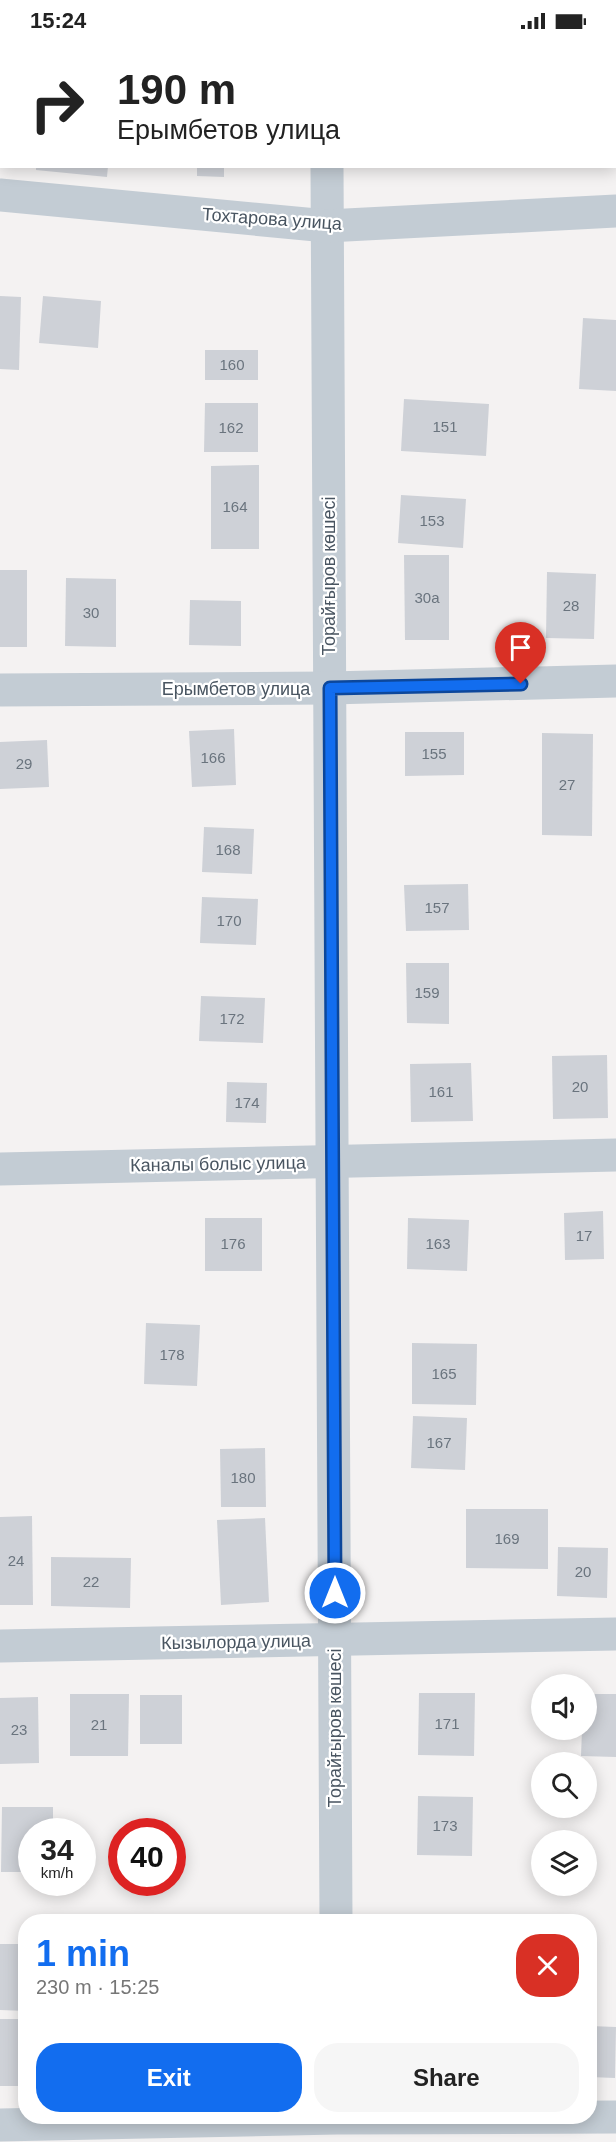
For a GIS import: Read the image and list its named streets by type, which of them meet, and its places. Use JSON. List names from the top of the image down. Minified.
{"streets":{"street":["Тохтарова улица","Торайғыров көшесі","Ерымбетов улица","Каналы болыс улица","Кызылорда улица"]},"crossings":[["Тохтарова улица","Торайғыров көшесі"],["Торайғыров көшесі","Ерымбетов улица"],["Торайғыров көшесі","Каналы болыс улица"],["Торайғыров көшесі","Кызылорда улица"]],"house_numbers":["160","151","162","164","153","30а","28","30","155","166","29","27","168","157","170","159","172","20","161","174","17","176","163","178","165","167","180","169","24","20","22","171","21","23","173"],"page":{"status":"15:24","turn":["190 m","Ерымбетов улица"],"speed":"34 km/h","limit":"40","heading":["1 min","230 m · 15:25"],"buttons":["Exit","Share"]}}
